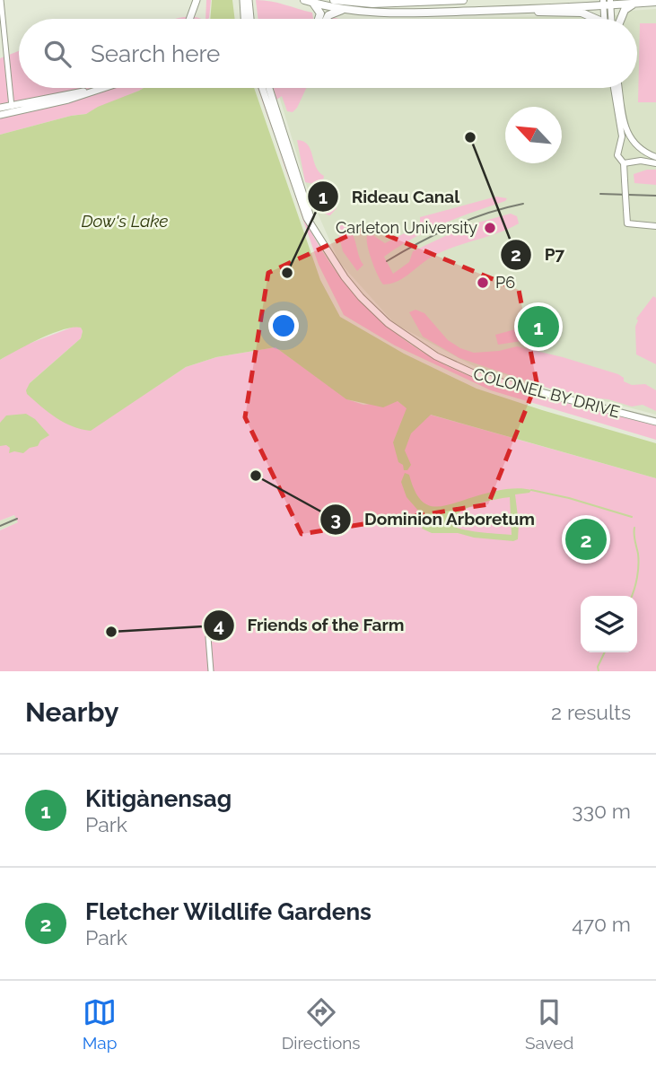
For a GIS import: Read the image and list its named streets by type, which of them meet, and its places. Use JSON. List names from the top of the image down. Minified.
{"streets":{"main road":["COLONEL BY DRIVE"]},"water":["Dow's Lake"],"places":["P7","Carleton University","Rideau Canal","P6","Dominion Arboretum","Friends of the Farm"],"north":"top left","page":{"search":"Search here","pins":["1","2"],"heading":["Nearby","2 results"],"list":[{"mark":"1","name":"Kitigànensag","note":"Park","value":"330 m"},{"mark":"2","name":"Fletcher Wildlife Gardens","note":"Park","value":"470 m"}],"nav":["Map","Directions","Saved"]}}
